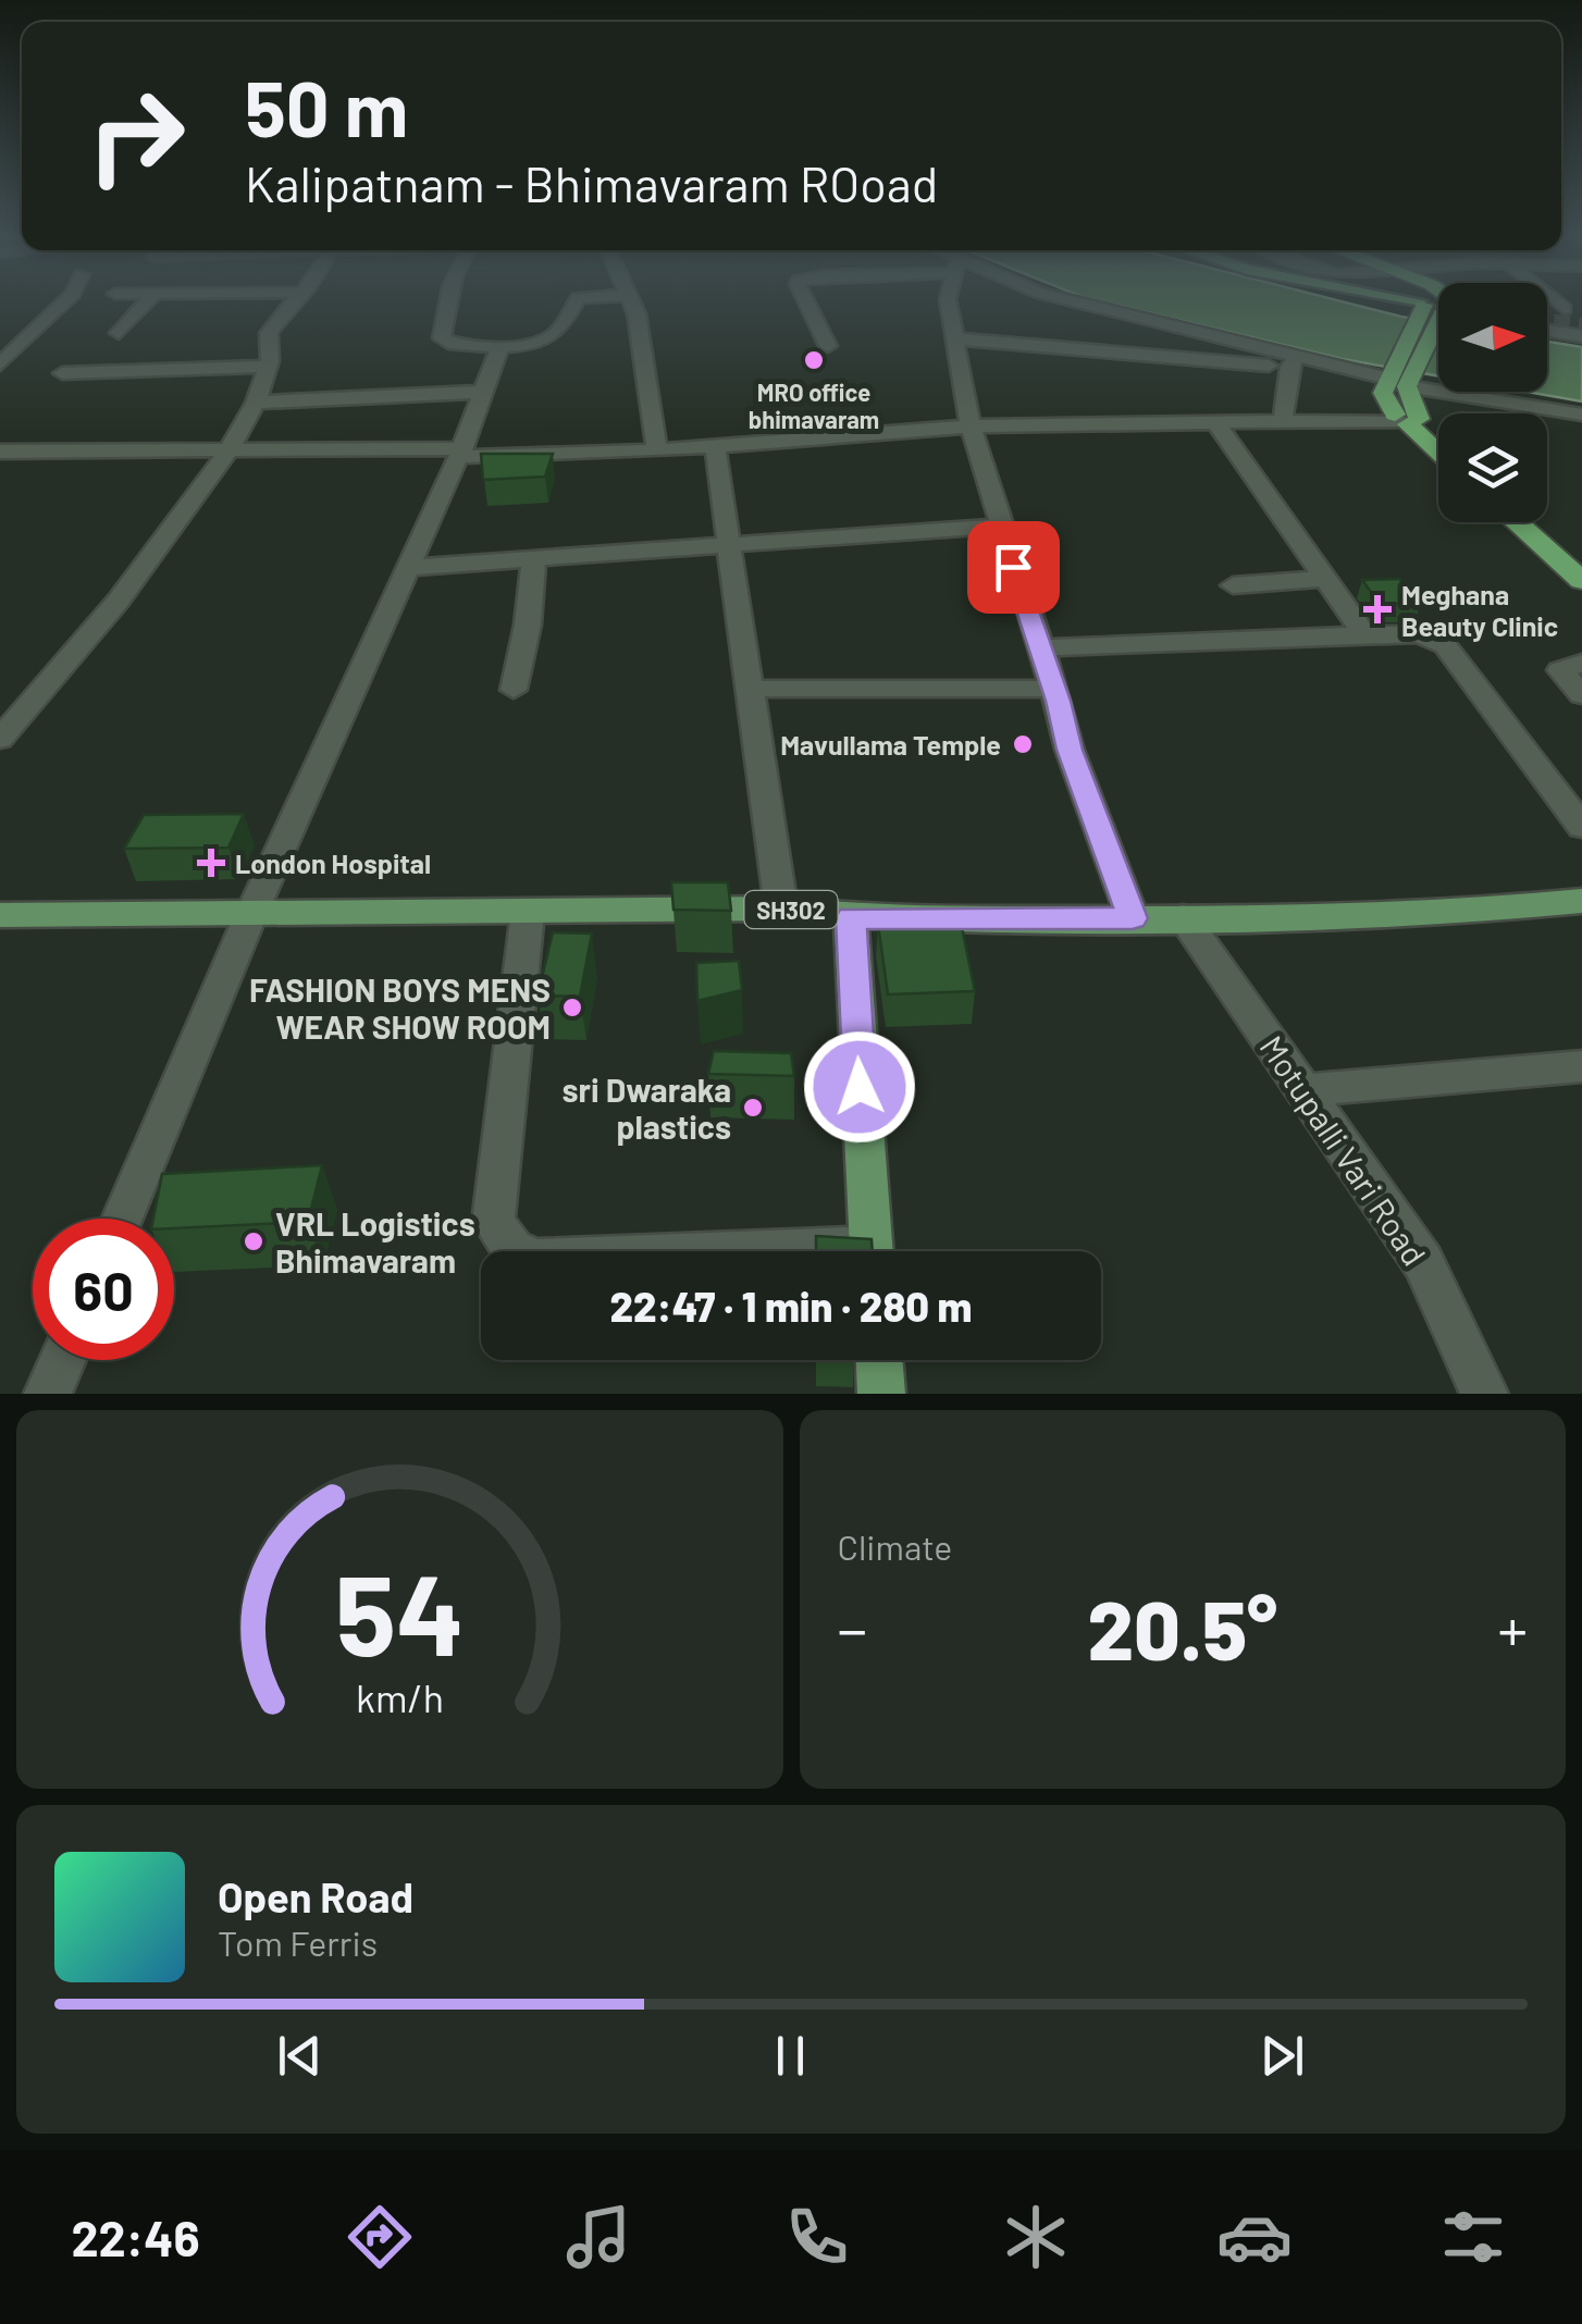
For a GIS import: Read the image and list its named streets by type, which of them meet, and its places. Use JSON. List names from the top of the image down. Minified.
{"streets":{"main road":["SH302"],"street":["Motupalli Vari Road"]},"crossings":[["SH302","Motupalli Vari Road"]],"places":{"other":["MRO office bhimavaram","Mavullama Temple","FASHION BOYS MENS WEAR SHOW ROOM","sri Dwaraka plastics","VRL Logistics Bhimavaram"],"health":["Meghana Beauty Clinic","London Hospital"]},"north":"right","page":{"turn":["50 m","Kalipatnam - Bhimavaram ROoad"],"limit":"60","trip":"22:47 · 1 min · 280 m","tile":"Climate","heat":["−","20.5°","+"],"song":["Open Road","Tom Ferris"],"tabs":"22:46","gauge":["54","km/h"]}}
